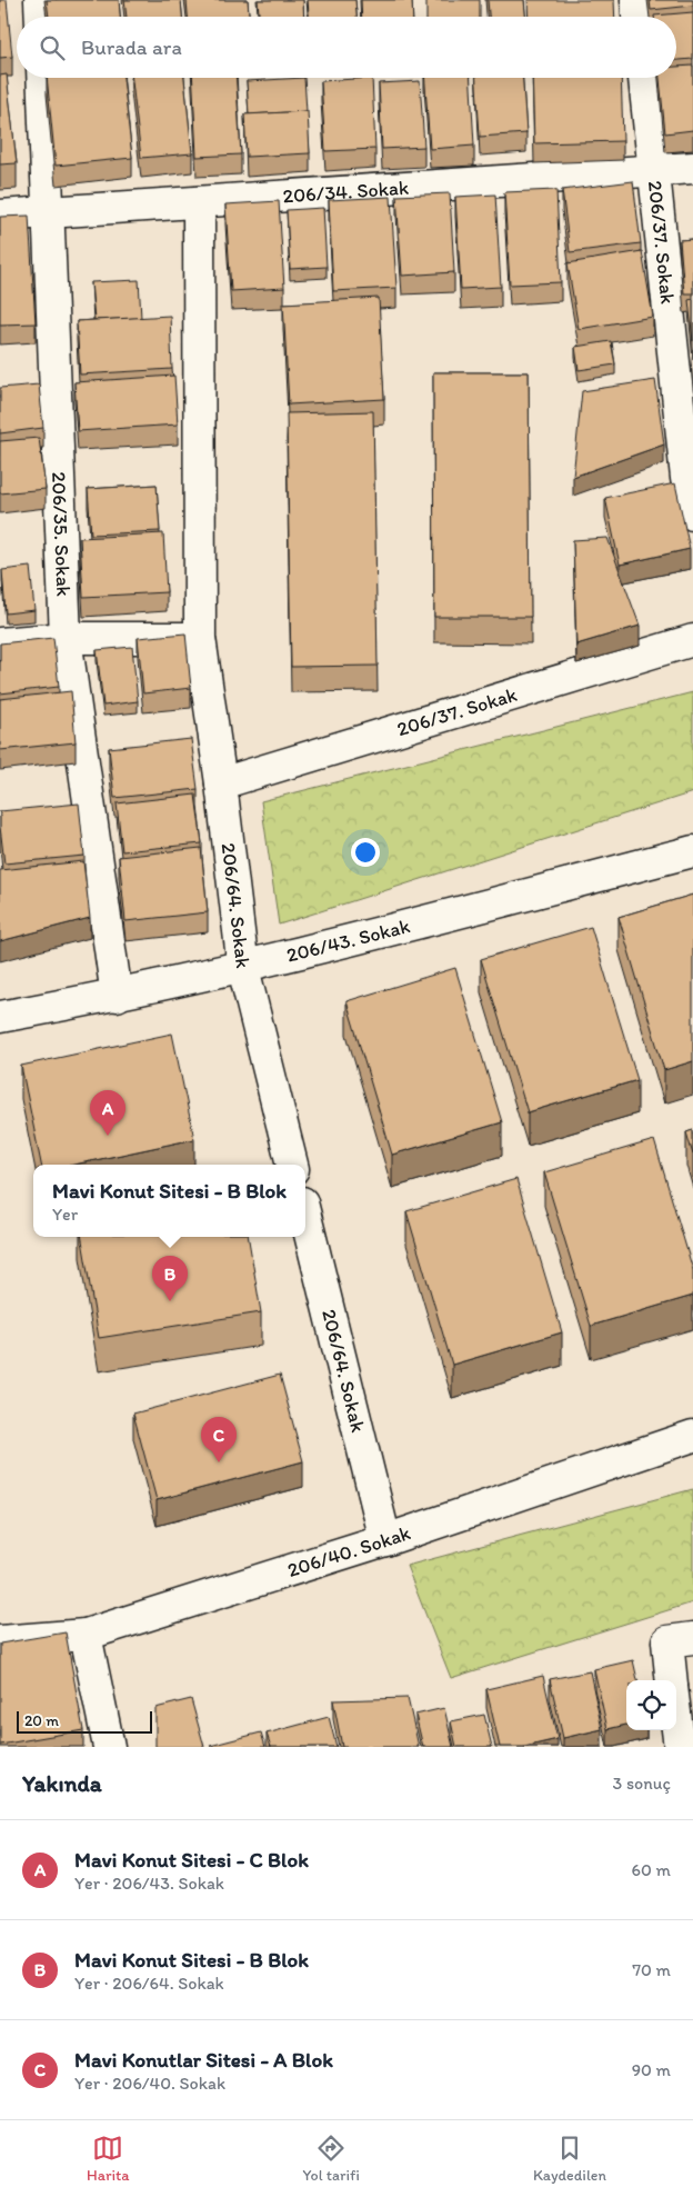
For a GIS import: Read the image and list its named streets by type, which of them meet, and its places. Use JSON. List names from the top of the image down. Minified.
{"streets":{"street":["206/34. Sokak","206/37. Sokak","206/35. Sokak","206/64. Sokak","206/43. Sokak","206/40. Sokak"]},"crossings":[["206/34. Sokak","206/37. Sokak"],["206/34. Sokak","206/35. Sokak"],["206/34. Sokak","206/64. Sokak"],["206/37. Sokak","206/64. Sokak"],["206/35. Sokak","206/43. Sokak"],["206/64. Sokak","206/43. Sokak"],["206/64. Sokak","206/40. Sokak"]],"scale_bar":"20 m","page":{"search":"Burada ara","pins":["A","B","C"],"popup":["Mavi Konut Sitesi - B Blok","Yer"],"scale":"20 m","heading":["Yakında","3 sonuç"],"list":[{"mark":"A","name":"Mavi Konut Sitesi - C Blok","note":"Yer · 206/43. Sokak","value":"60 m"},{"mark":"B","name":"Mavi Konut Sitesi - B Blok","note":"Yer · 206/64. Sokak","value":"70 m"},{"mark":"C","name":"Mavi Konutlar Sitesi - A Blok","note":"Yer · 206/40. Sokak","value":"90 m"}],"nav":["Harita","Yol tarifi","Kaydedilen"]}}
